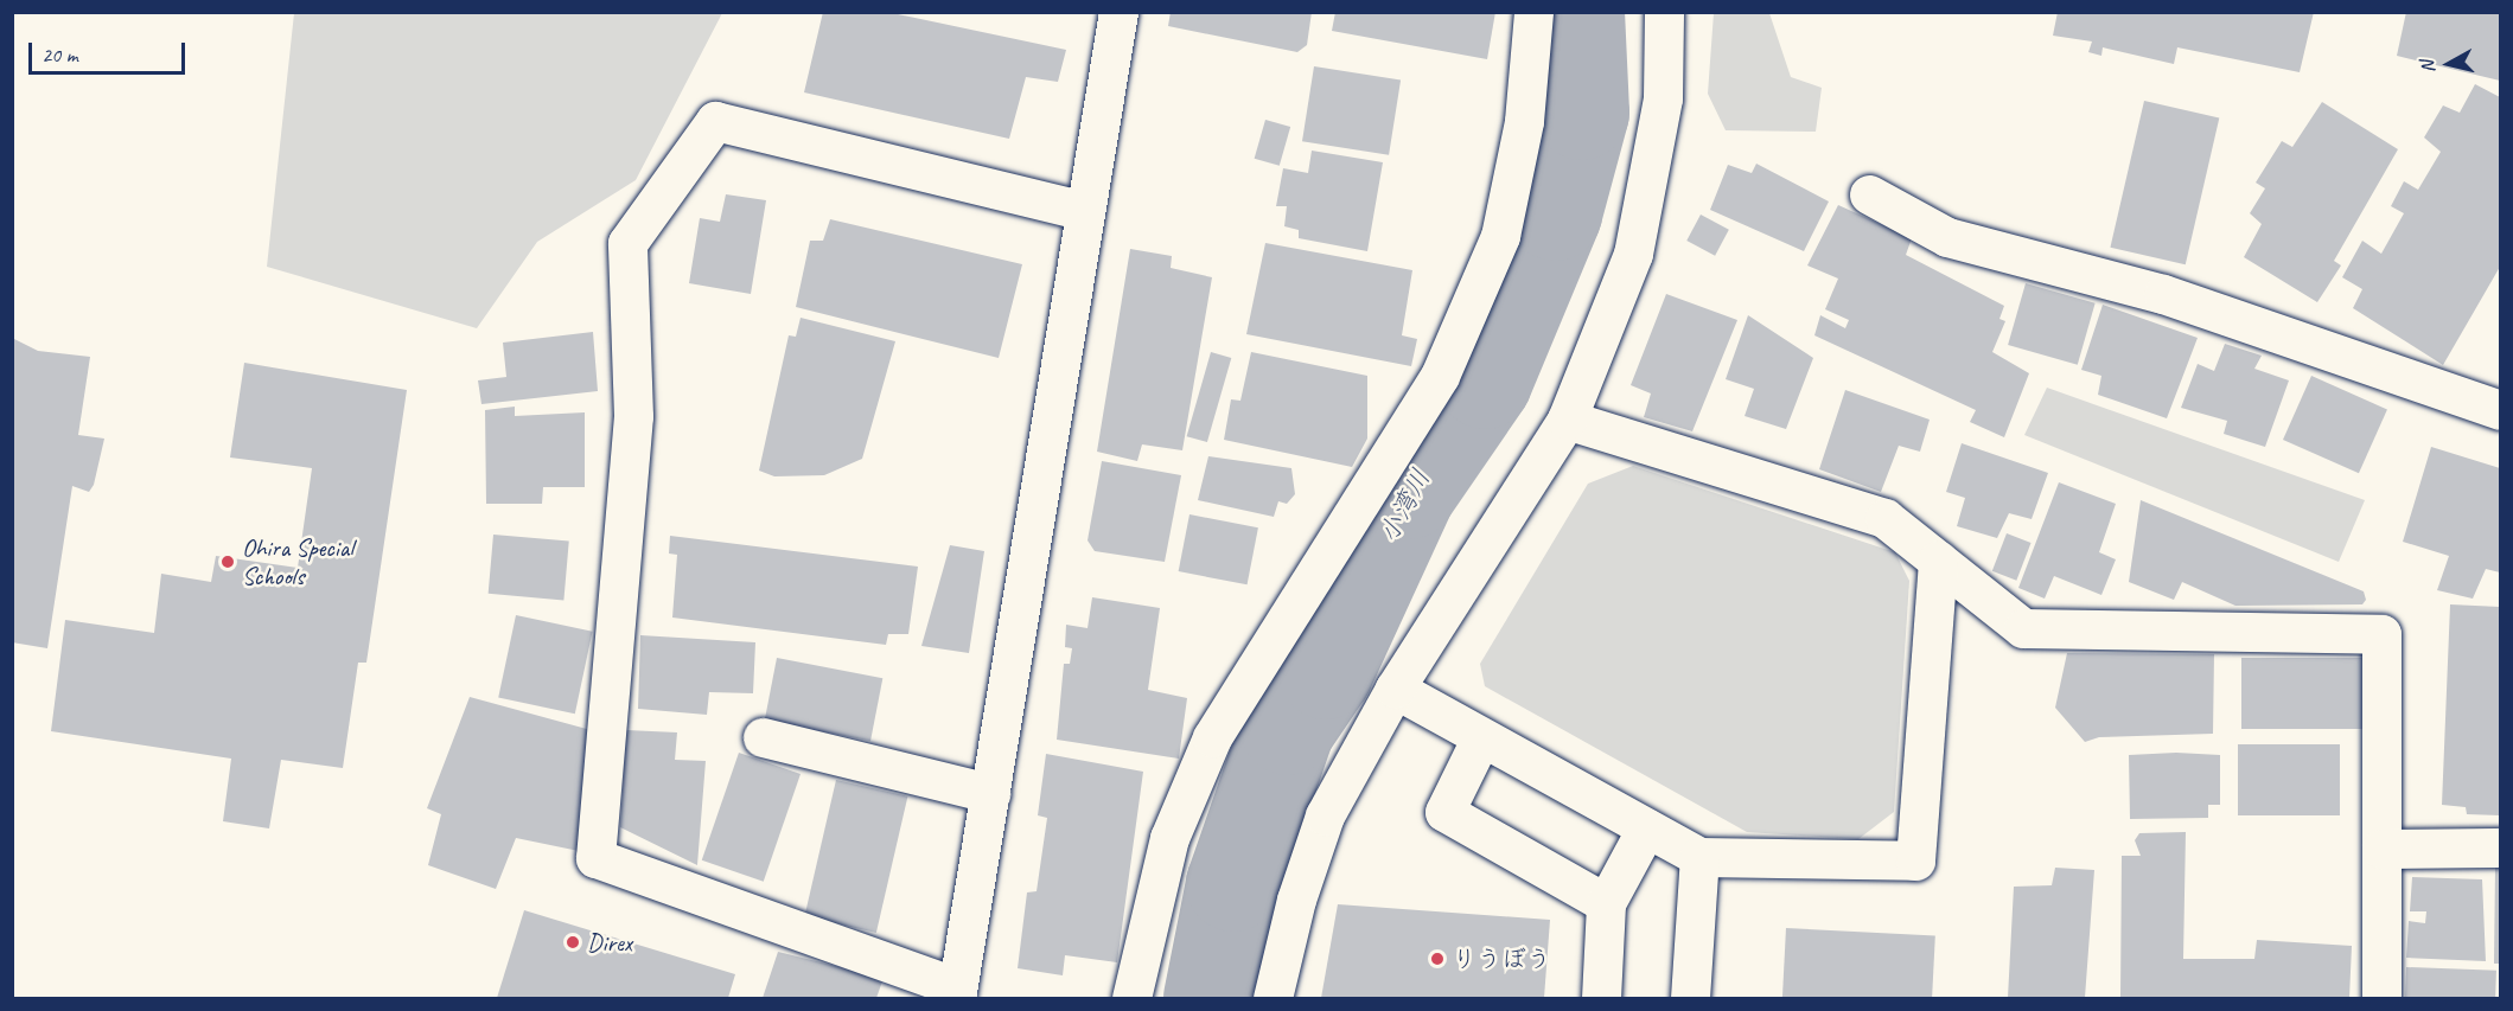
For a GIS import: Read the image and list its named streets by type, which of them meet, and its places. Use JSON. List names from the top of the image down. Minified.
{"water":["小湾川"],"places":["Ohira Special Schools","Direx","りうぼう"],"scale_bar":"20 m","north":"left"}
